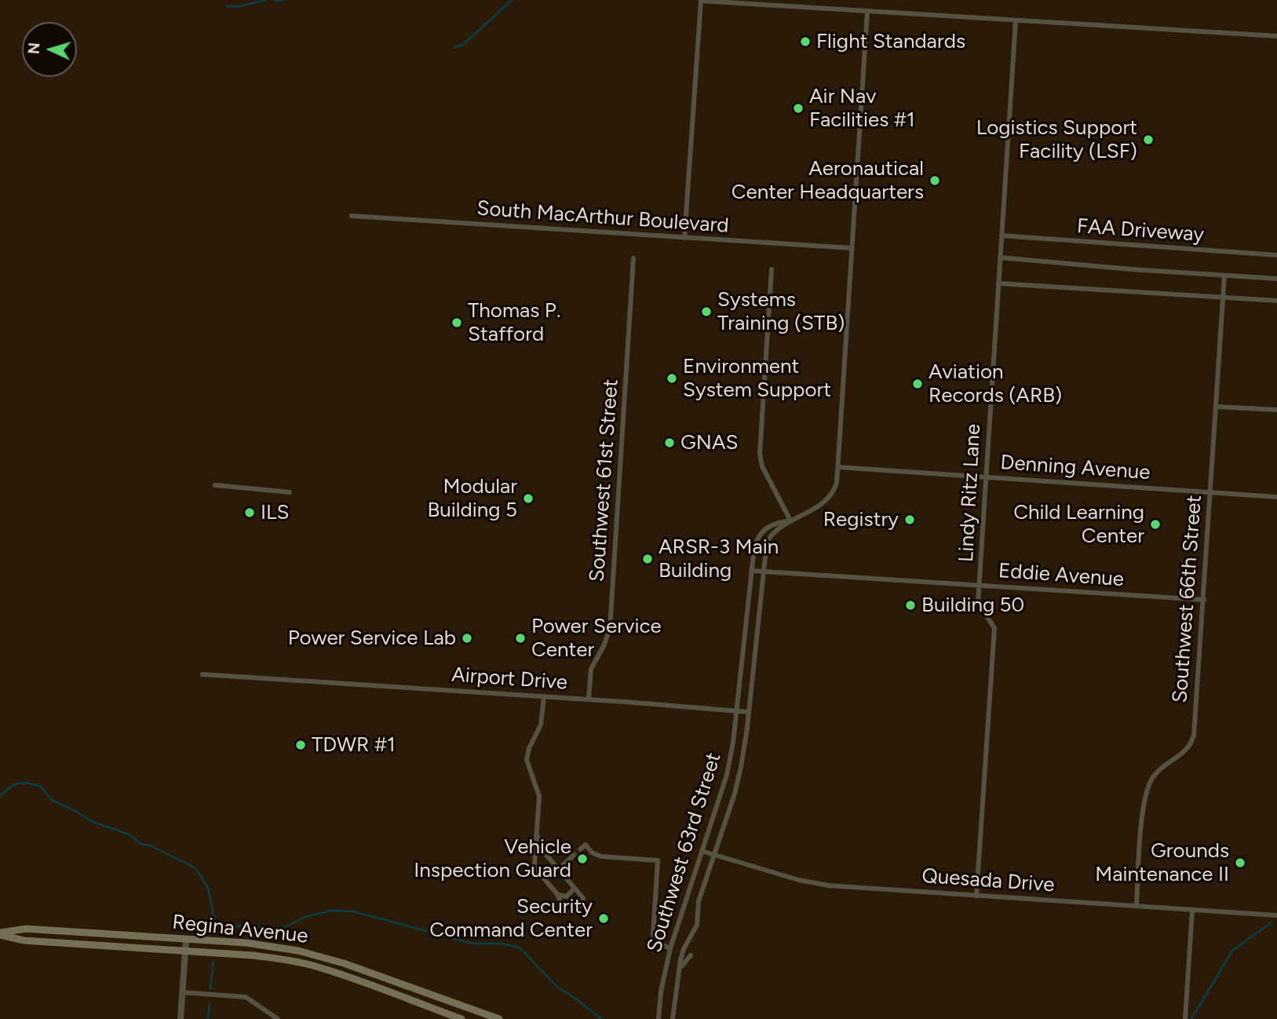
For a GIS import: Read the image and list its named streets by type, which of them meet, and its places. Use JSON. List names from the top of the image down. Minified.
{"streets":{"main road":["Regina Avenue"],"street":["South MacArthur Boulevard","FAA Driveway","Denning Avenue","Southwest 61st Street","Lindy Ritz Lane","Eddie Avenue","Southwest 66th Street","Airport Drive","Southwest 63rd Street","Quesada Drive"]},"crossings":[["South MacArthur Boulevard","Southwest 63rd Street"],["FAA Driveway","Lindy Ritz Lane"],["Denning Avenue","Lindy Ritz Lane"],["Denning Avenue","Southwest 66th Street"],["Denning Avenue","Southwest 63rd Street"],["Southwest 61st Street","Airport Drive"],["Lindy Ritz Lane","Eddie Avenue"],["Lindy Ritz Lane","Quesada Drive"],["Eddie Avenue","Southwest 66th Street"],["Eddie Avenue","Southwest 63rd Street"],["Southwest 66th Street","Quesada Drive"],["Airport Drive","Southwest 63rd Street"],["Southwest 63rd Street","Quesada Drive"]],"places":["Flight Standards","Air Nav Facilities #1","Logistics Support Facility (LSF)","Aeronautical Center Headquarters","Systems Training (STB)","Thomas P. Stafford","Environment System Support","Aviation Records (ARB)","GNAS","Modular Building 5","ILS","Registry","Child Learning Center","ARSR-3 Main Building","Building 50","Power Service Lab","Power Service Center","TDWR #1","Vehicle Inspection Guard","Grounds Maintenance II","Security Command Center"],"north":"left"}
